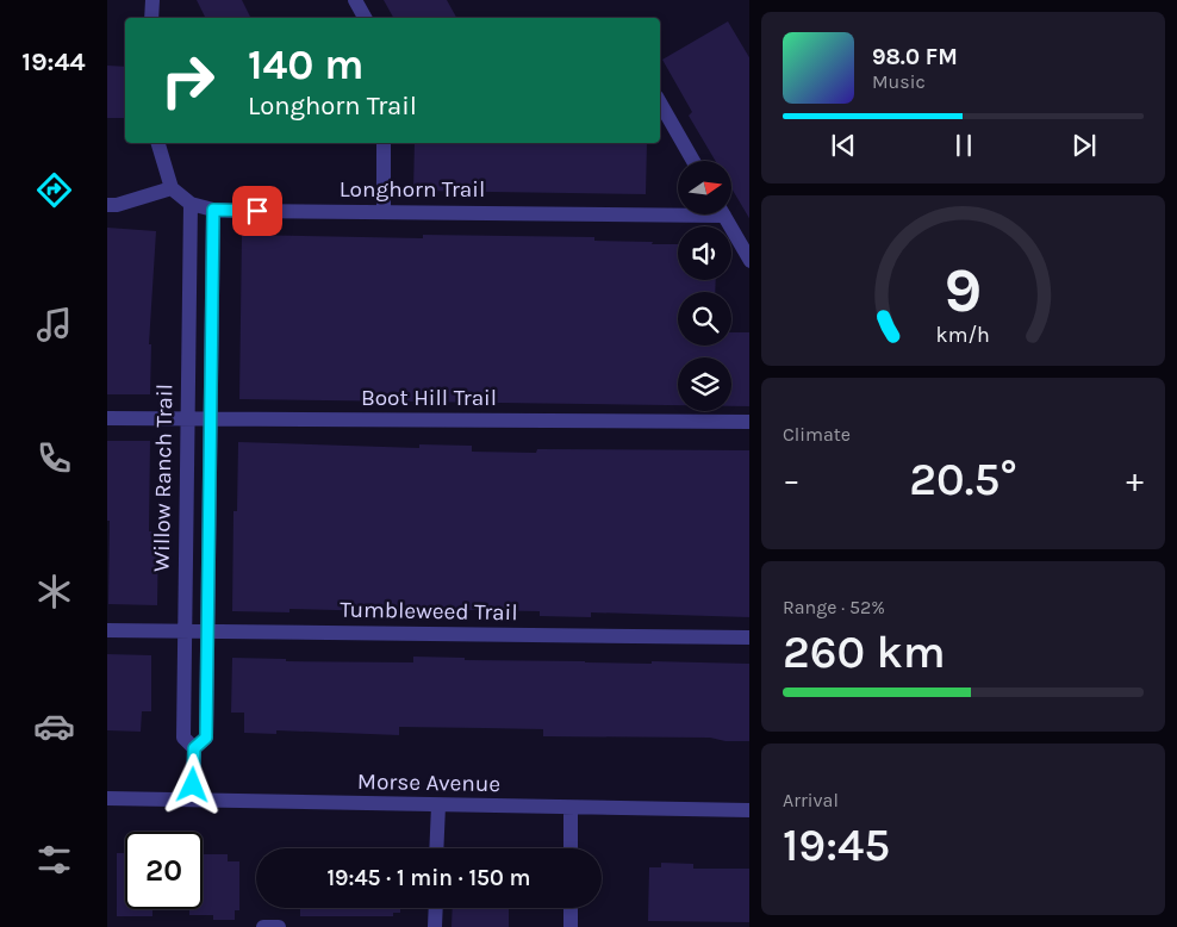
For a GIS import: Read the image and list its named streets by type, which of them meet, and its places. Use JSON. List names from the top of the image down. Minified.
{"streets":{"street":["Longhorn Trail","Boot Hill Trail","Willow Ranch Trail","Tumbleweed Trail","Morse Avenue"]},"crossings":[["Longhorn Trail","Willow Ranch Trail"],["Boot Hill Trail","Willow Ranch Trail"],["Willow Ranch Trail","Tumbleweed Trail"],["Willow Ranch Trail","Morse Avenue"]],"north":"right","page":{"tabs":"19:44","turn":["140 m","Longhorn Trail"],"song":["98.0 FM","Music"],"tile":["Climate",["Range · 52%","260 km"],["Arrival","19:45"]],"heat":["−","20.5°","+"],"limit":"20","trip":"19:45 · 1 min · 150 m","gauge":["9","km/h"]}}
